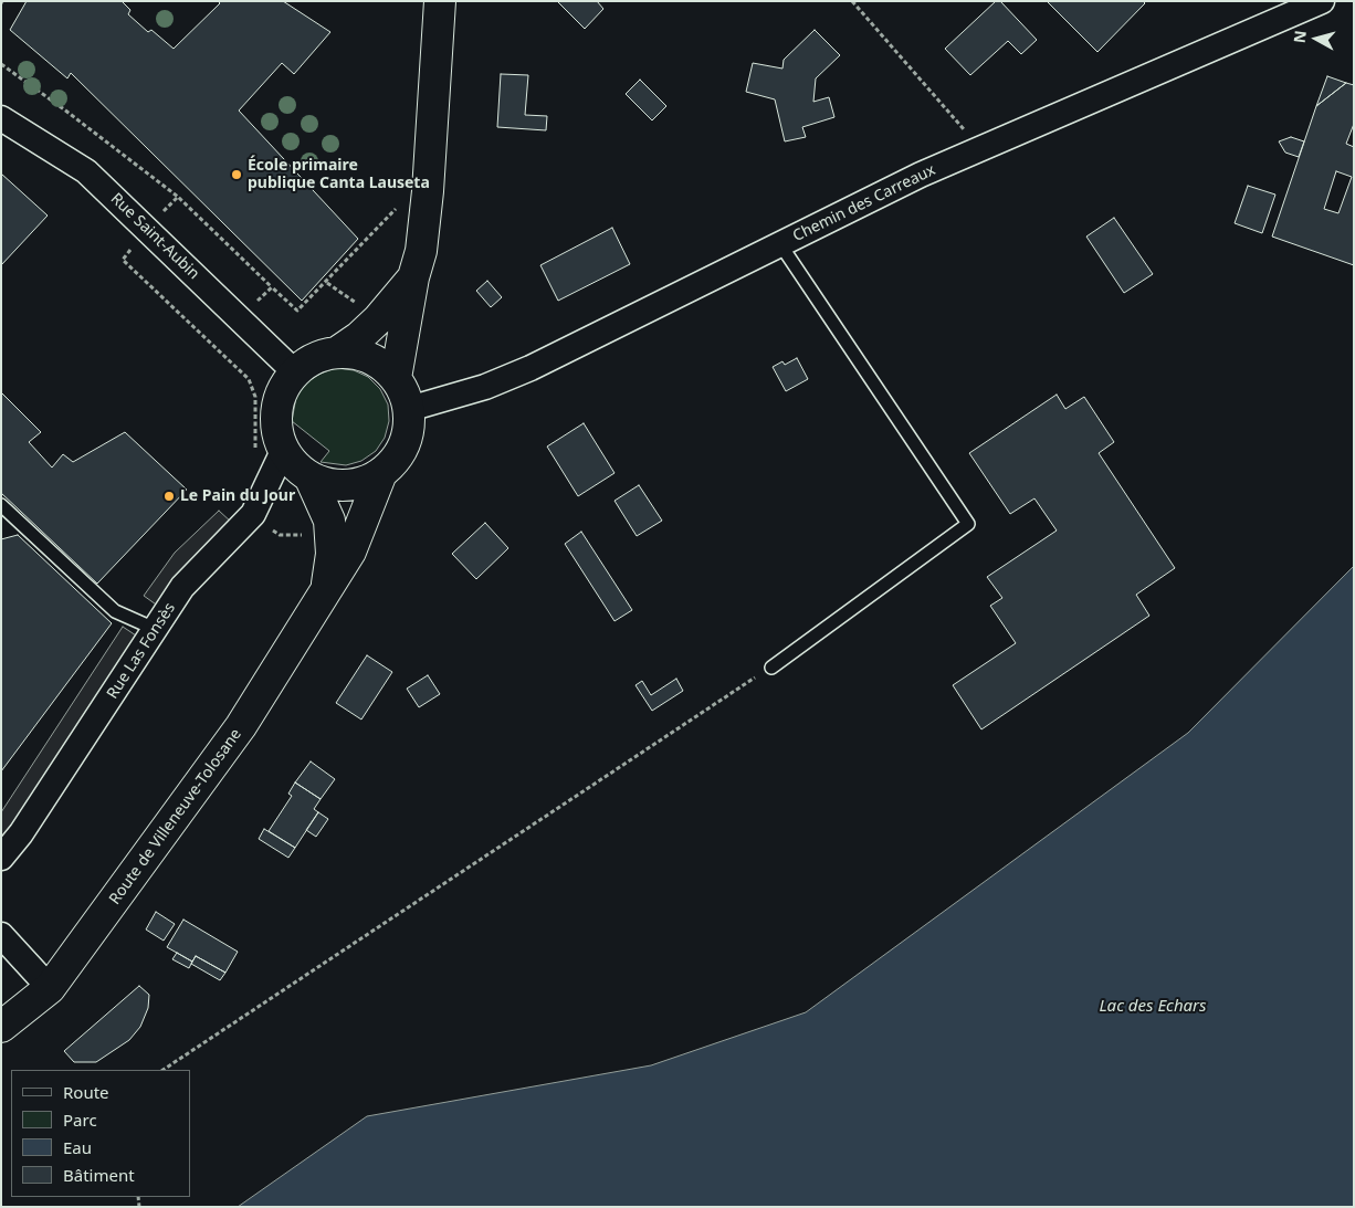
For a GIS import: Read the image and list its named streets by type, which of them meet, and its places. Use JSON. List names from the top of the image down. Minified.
{"streets":{"street":["Chemin des Carreaux","Rue Saint-Aubin","Rue Las Fonsès","Route de Villeneuve-Tolosane"]},"crossings":[["Chemin des Carreaux","Rue Saint-Aubin"],["Chemin des Carreaux","Rue Las Fonsès"],["Chemin des Carreaux","Route de Villeneuve-Tolosane"],["Rue Saint-Aubin","Rue Las Fonsès"],["Rue Saint-Aubin","Route de Villeneuve-Tolosane"],["Rue Las Fonsès","Route de Villeneuve-Tolosane"]],"water":["Lac des Echars"],"places":["École primaire publique Canta Lauseta","Le Pain du Jour"],"legend":["Route","Parc","Eau","Bâtiment"],"north":"left"}
